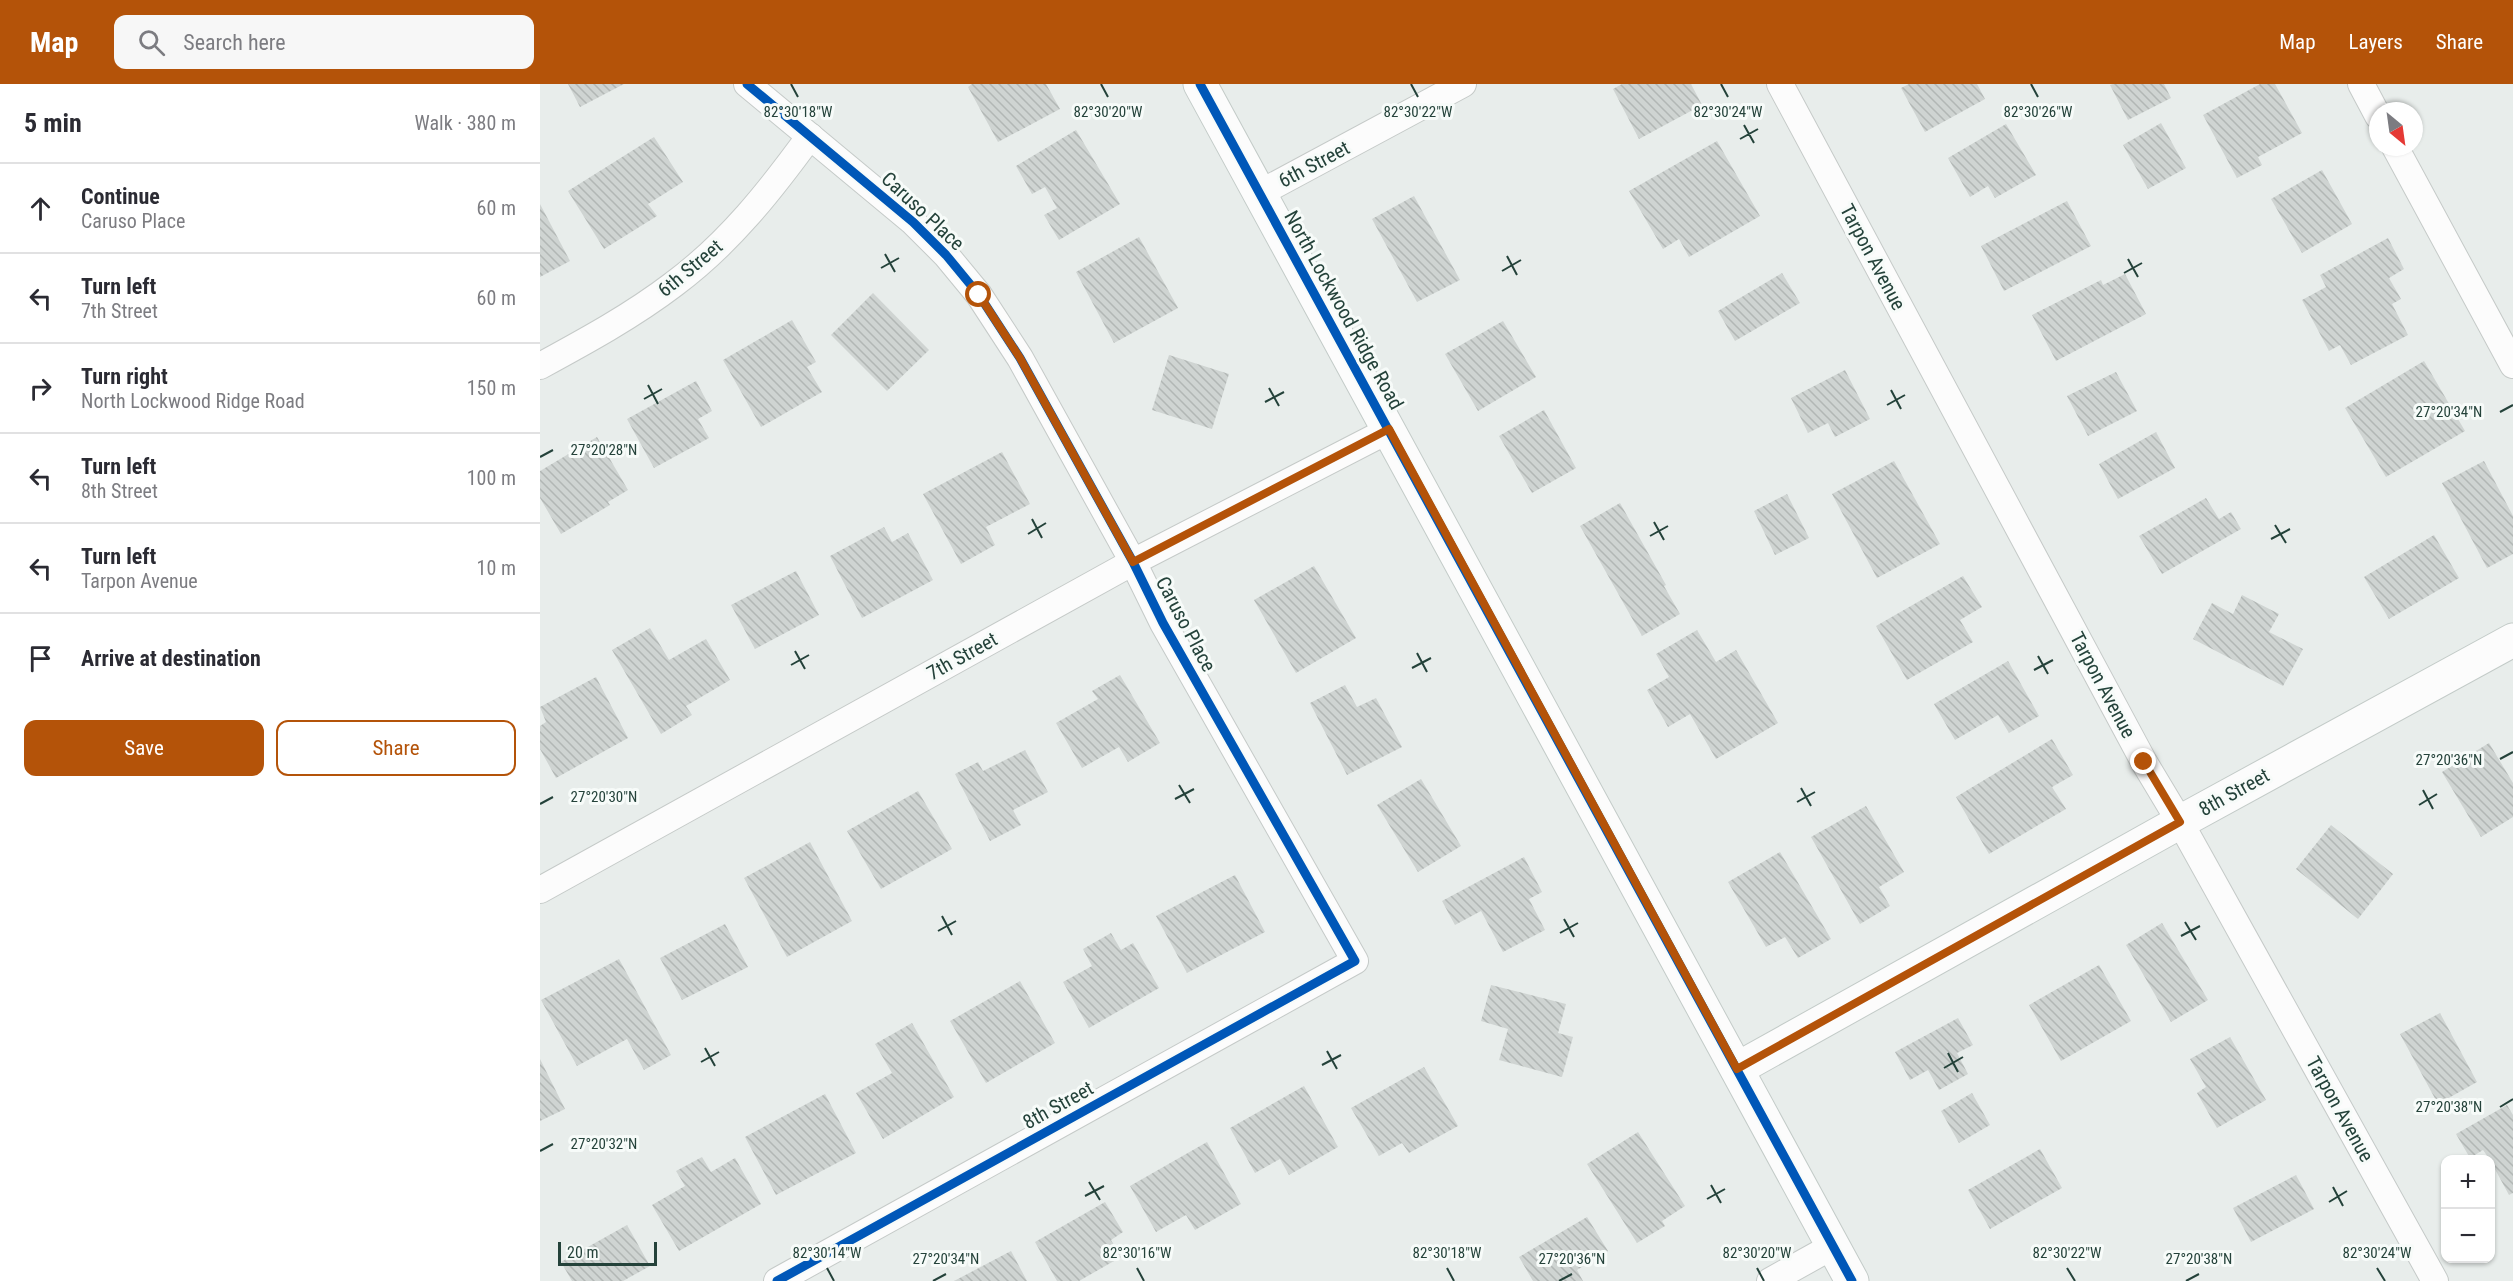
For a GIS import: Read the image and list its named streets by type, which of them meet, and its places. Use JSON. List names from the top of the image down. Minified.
{"streets":{"street":["6th Street","Caruso Place","Tarpon Avenue","North Lockwood Ridge Road","7th Street","8th Street"]},"crossings":[["6th Street","Caruso Place"],["6th Street","North Lockwood Ridge Road"],["Caruso Place","7th Street"],["Caruso Place","8th Street"],["Tarpon Avenue","8th Street"],["North Lockwood Ridge Road","7th Street"],["North Lockwood Ridge Road","8th Street"]],"scale_bar":"20 m","north":"bottom right","page":{"header":"Map","search":"Search here","nav":["Map","Layers","Share"],"heading":["5 min","Walk · 380 m"],"list":[["Continue","Caruso Place","60 m"],["Turn left","7th Street","60 m"],["Turn right","North Lockwood Ridge Road","150 m"],["Turn left","8th Street","100 m"],["Turn left","Tarpon Avenue","10 m"],"Arrive at destination"],"buttons":["Save","Share"],"map_buttons":["+","−"],"scale":"20 m"},"coordinates":["82°30'18\"W","82°30'20\"W","82°30'22\"W","82°30'24\"W","82°30'26\"W","27°20'34\"N","27°20'28\"N","27°20'36\"N","27°20'30\"N","27°20'38\"N","27°20'32\"N","82°30'14\"W","82°30'16\"W"]}
